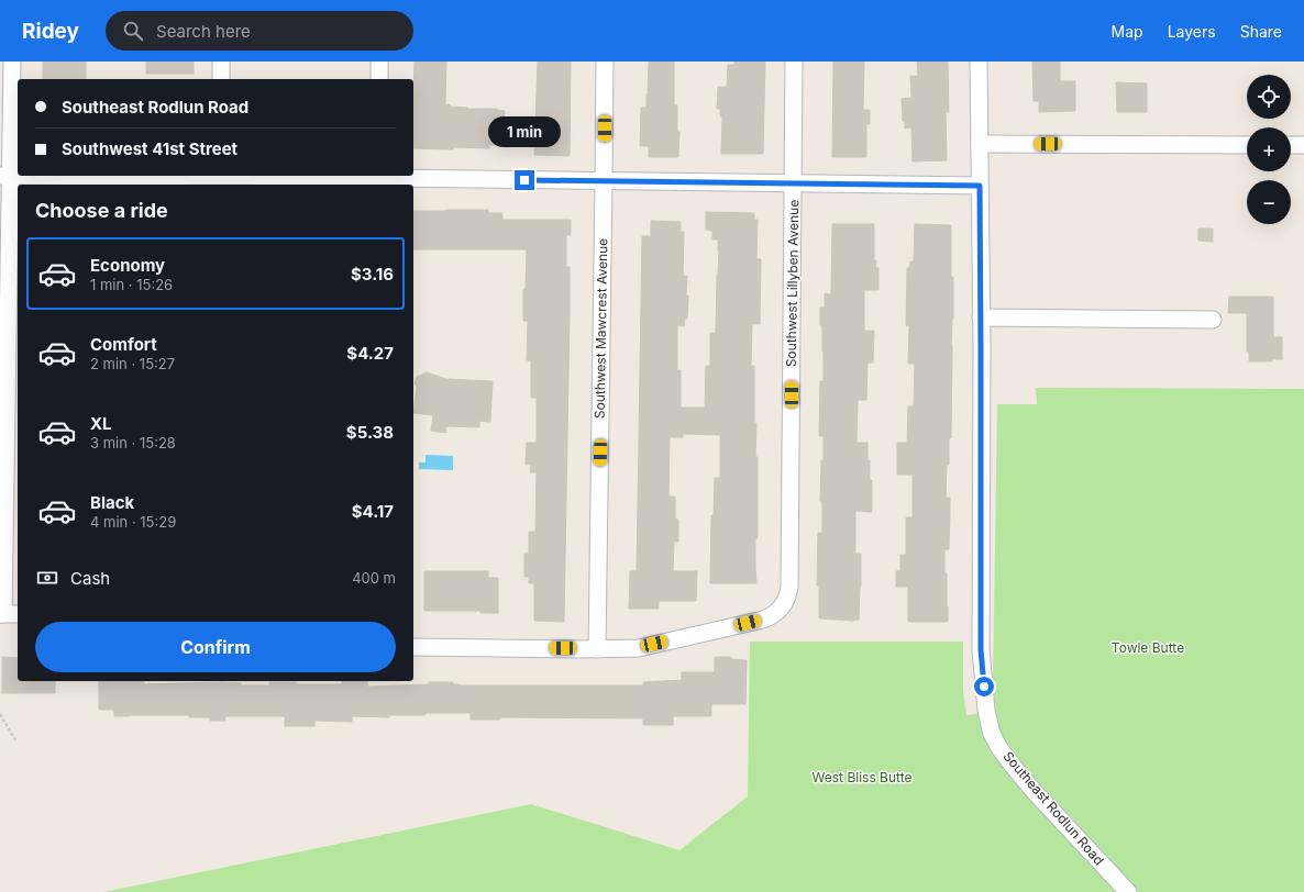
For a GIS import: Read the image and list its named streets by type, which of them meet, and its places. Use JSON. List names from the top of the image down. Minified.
{"streets":{"street":["Southwest Lillyben Avenue","Southwest Mawcrest Avenue","Southeast Rodlun Road"]},"crossings":[["Southwest Lillyben Avenue","Southwest Mawcrest Avenue"]],"parks":["Towle Butte","West Bliss Butte"],"page":{"header":"Ridey","search":"Search here","nav":["Map","Layers","Share"],"map_buttons":["+","−"],"banner":["Southeast Rodlun Road","Southwest 41st Street"],"bubble":"1 min","heading":"Choose a ride","list":[{"name":"Economy","note":"1 min · 15:26","value":"$3.16"},{"name":"Comfort","note":"2 min · 15:27","value":"$4.27"},{"name":"XL","note":"3 min · 15:28","value":"$5.38"},{"name":"Black","note":"4 min · 15:29","value":"$4.17"}],"pay":["Cash","400 m"],"buttons":"Confirm"}}
